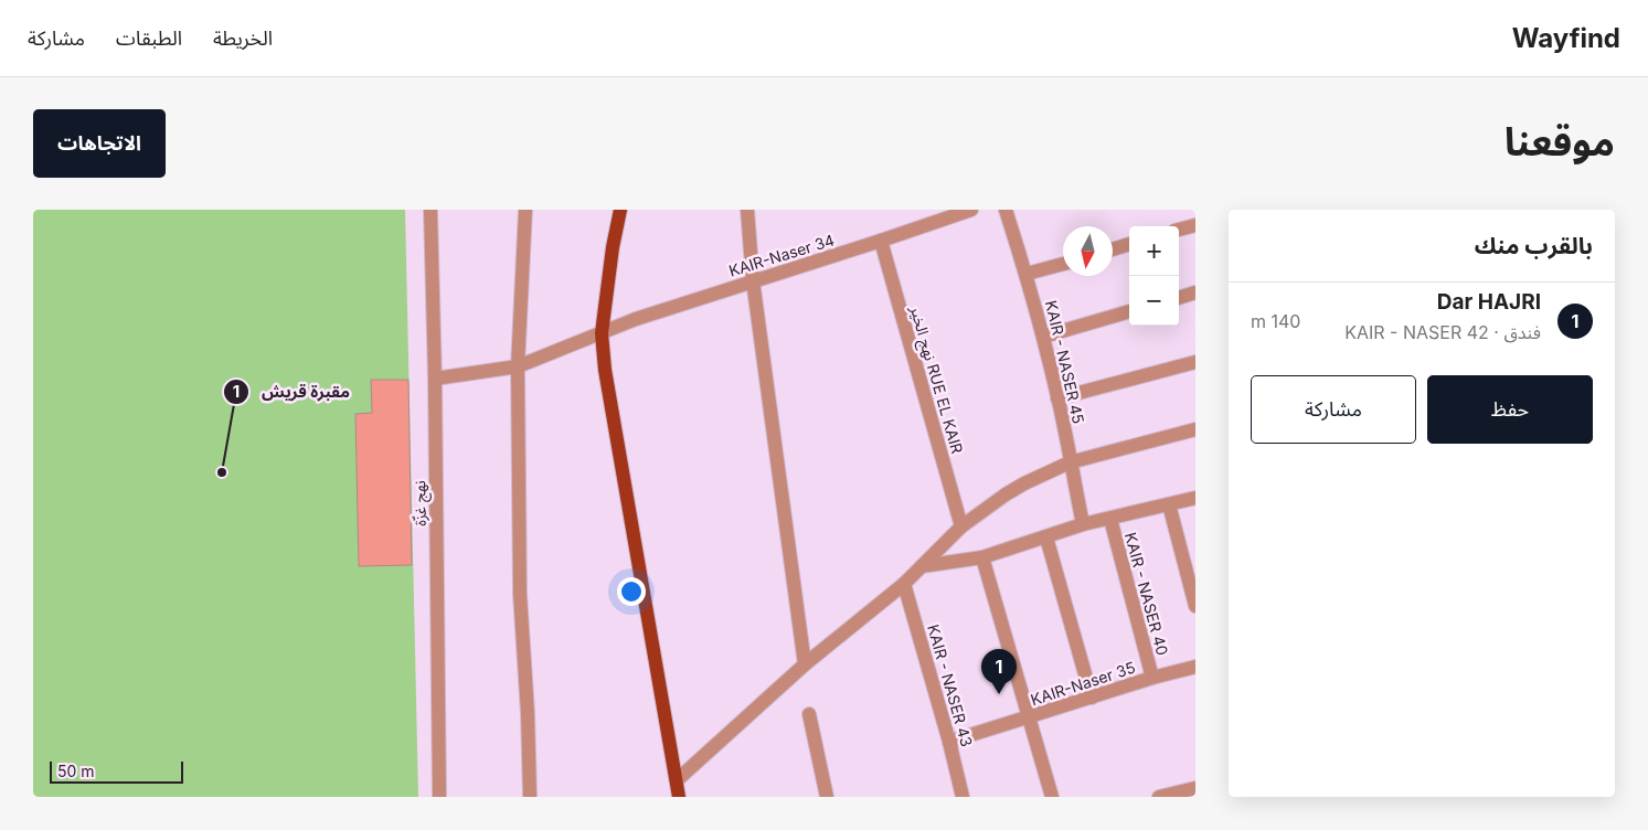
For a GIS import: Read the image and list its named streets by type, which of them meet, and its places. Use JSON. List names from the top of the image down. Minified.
{"streets":{"street":["KAIR-Naser 34","KAIR - NASER 45","نهج الخير RUE EL KAIR","نهج غزّة","KAIR - NASER 40","KAIR-Naser 35","KAIR - NASER 43"]},"crossings":[["KAIR-Naser 34","نهج الخير RUE EL KAIR"],["KAIR-Naser 34","نهج غزّة"],["KAIR - NASER 40","KAIR-Naser 35"],["KAIR-Naser 35","KAIR - NASER 43"]],"places":["مقبرة قريش"],"scale_bar":"50 m","north":"bottom","page":{"header":"Wayfind","nav":["الخريطة","الطبقات","مشاركة"],"title":"موقعنا","buttons":["الاتجاهات",["حفظ","مشاركة"]],"heading":"بالقرب منك","map_buttons":["+","−"],"list":[{"mark":"1","name":"Dar HAJRI","note":"فندق · KAIR - NASER 42","value":"140 m"}],"pins":"1","scale":"50 m"}}
